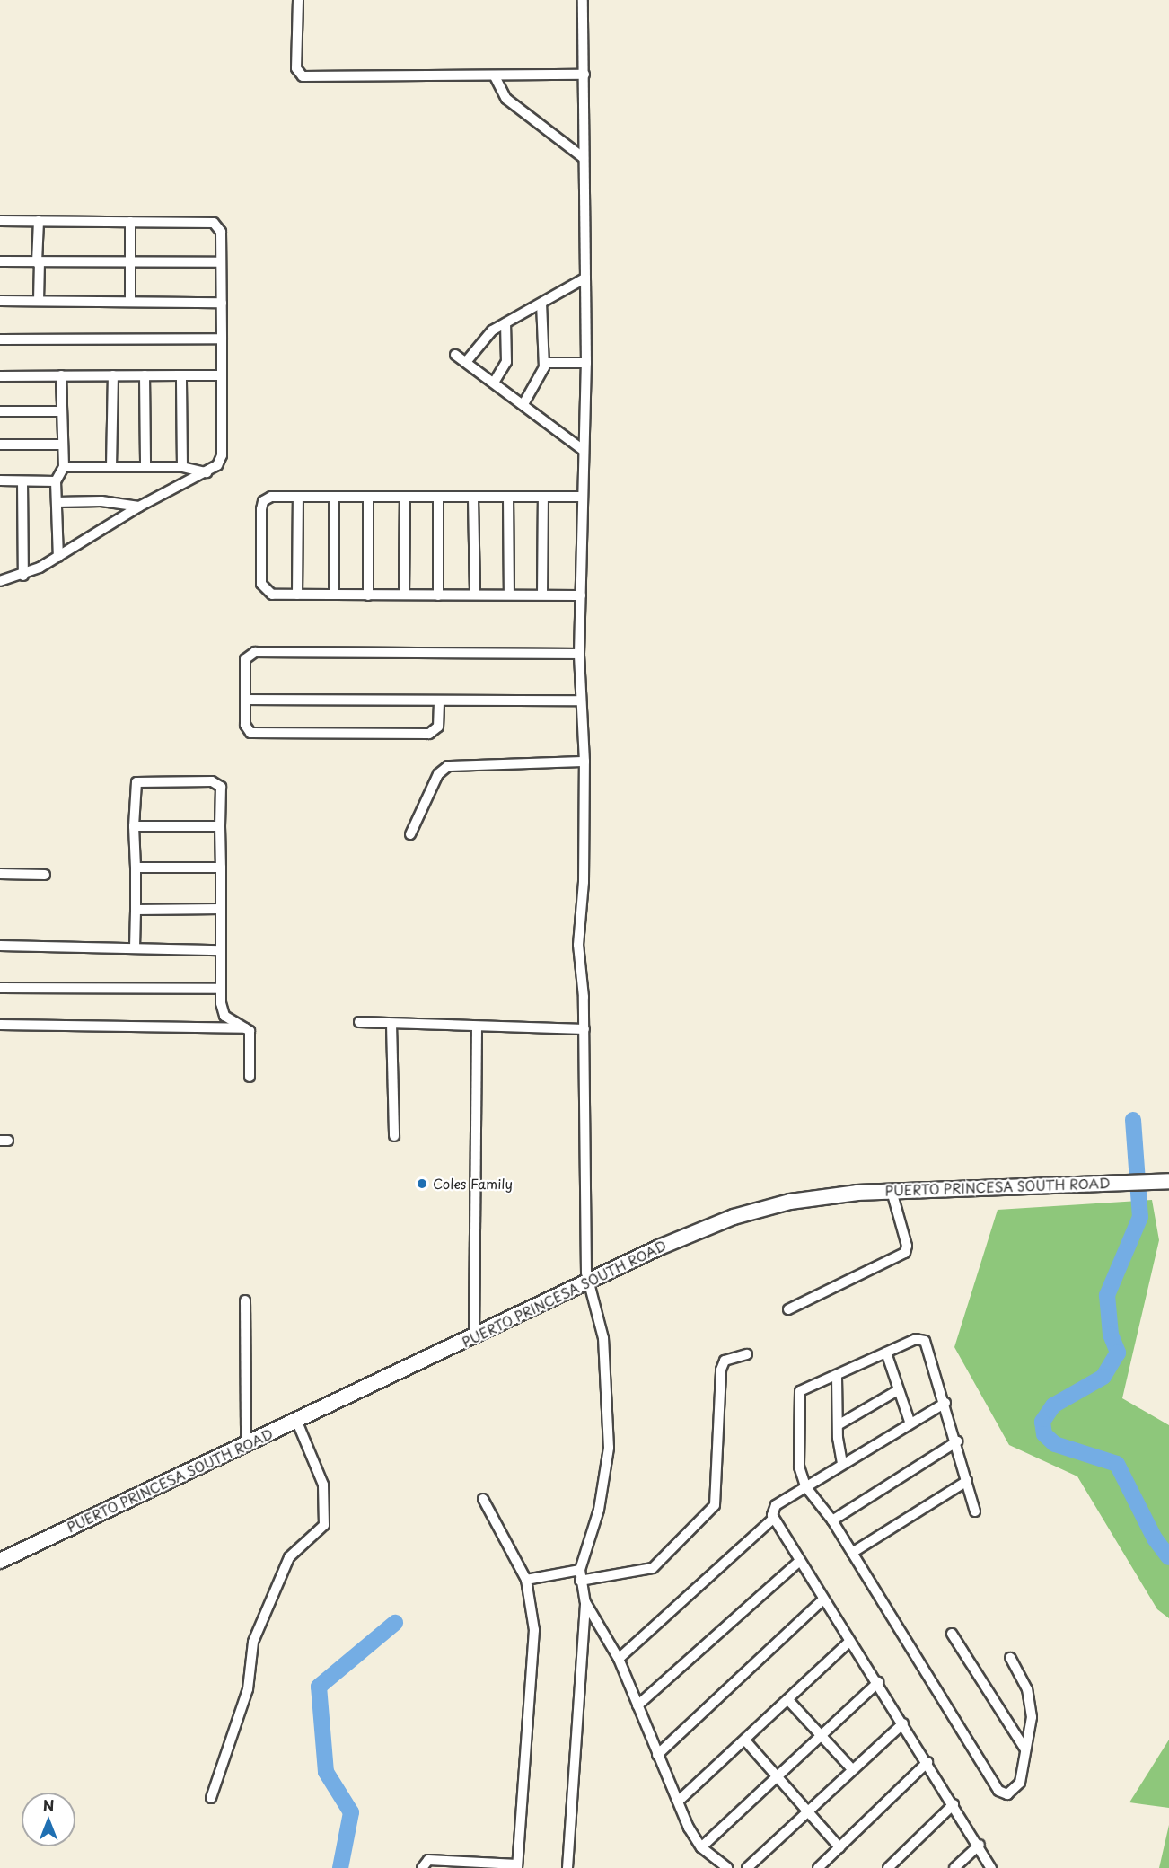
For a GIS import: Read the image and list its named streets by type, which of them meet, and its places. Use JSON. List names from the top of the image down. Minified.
{"streets":{"main road":["PUERTO PRINCESA SOUTH ROAD"]},"places":["Coles Family"],"north":"top"}
